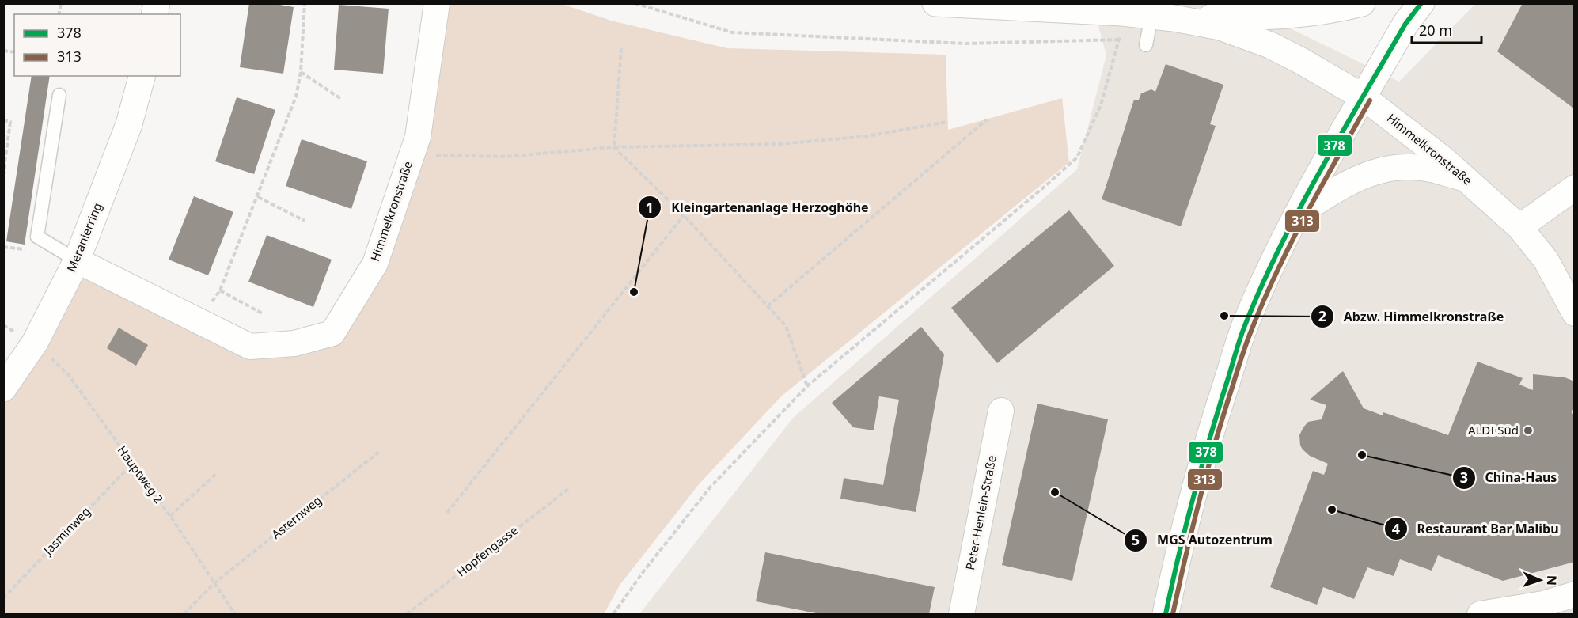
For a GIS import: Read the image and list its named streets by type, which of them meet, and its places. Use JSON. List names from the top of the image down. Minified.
{"streets":{"street":["Himmelkronstraße","Meranierring","Peter-Henlein-Straße"],"path":["Hauptweg 2","Asternweg","Jasminweg","Hopfengasse"]},"crossings":[["Himmelkronstraße","Meranierring"],["Meranierring","Hauptweg 2"],["Hauptweg 2","Asternweg"],["Hauptweg 2","Jasminweg"]],"places":["Kleingartenanlage Herzoghöhe","Abzw. Himmelkronstraße","ALDI Süd","China-Haus","MGS Autozentrum","Restaurant Bar Malibu"],"lines":["transit line 378","transit line 313"],"legend":["378","313"],"scale_bar":"20 m","north":"right"}
